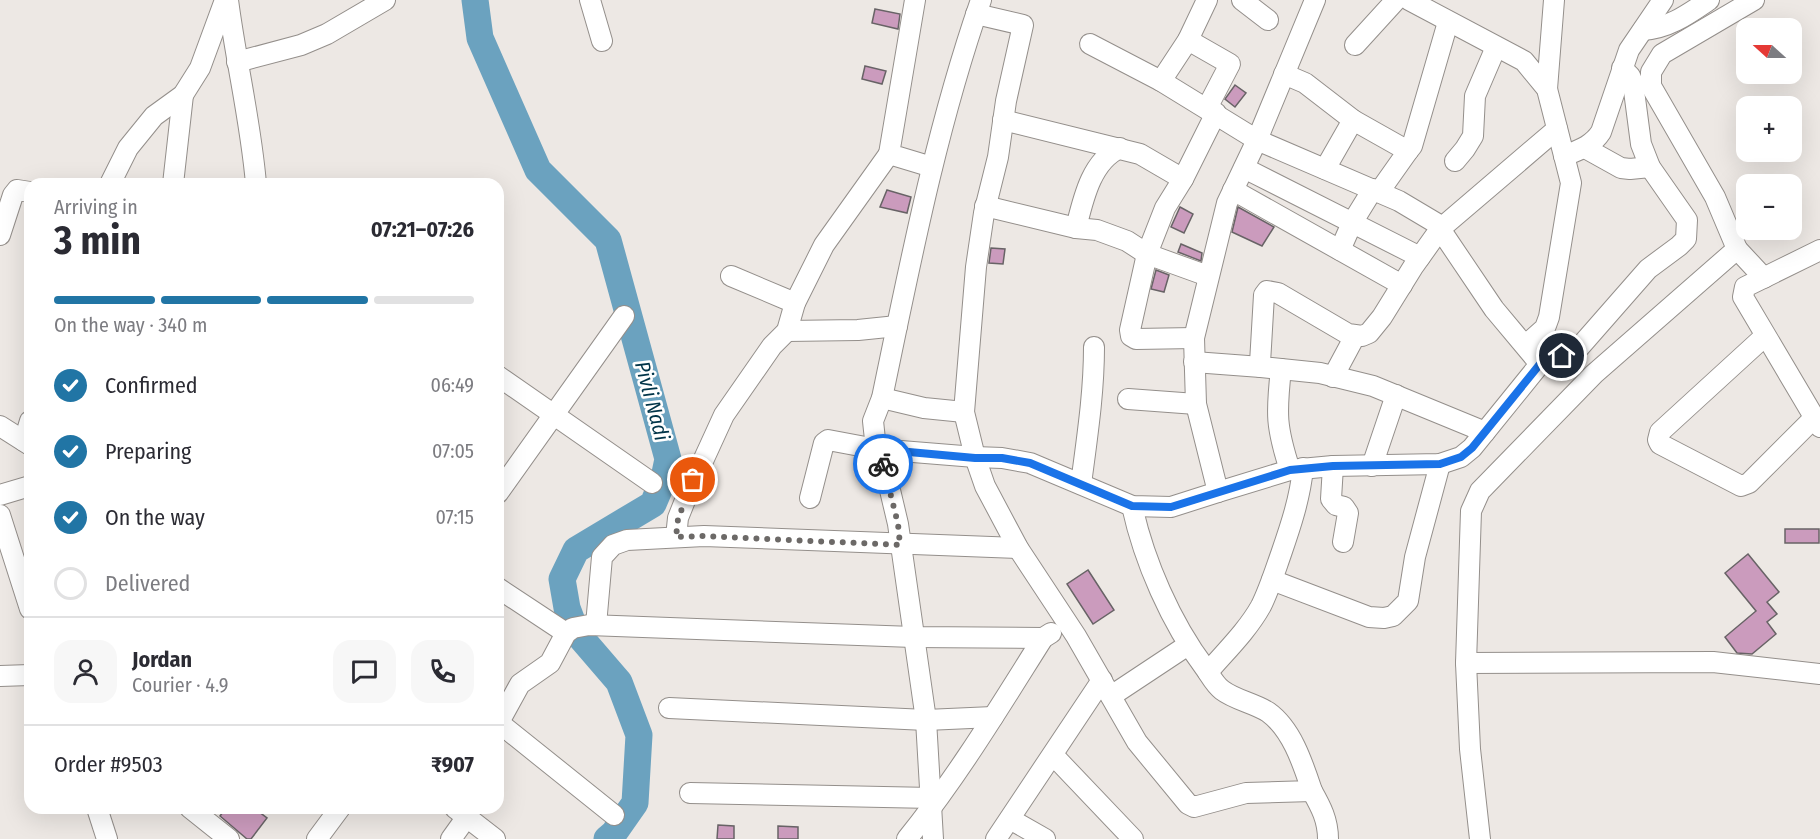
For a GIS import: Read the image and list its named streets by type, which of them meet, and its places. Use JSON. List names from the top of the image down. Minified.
{"water":["Pivli Nadi"],"north":"left","page":{"map_buttons":["+","−"],"heading":["3 min","Arriving in","07:21–07:26"],"panel":["Jordan","Courier · 4.9","Order #9503","₹907"],"bar":"On the way · 340 m","list":[["Confirmed","06:49"],["Preparing","07:05"],["On the way","07:15"],"Delivered"]}}
